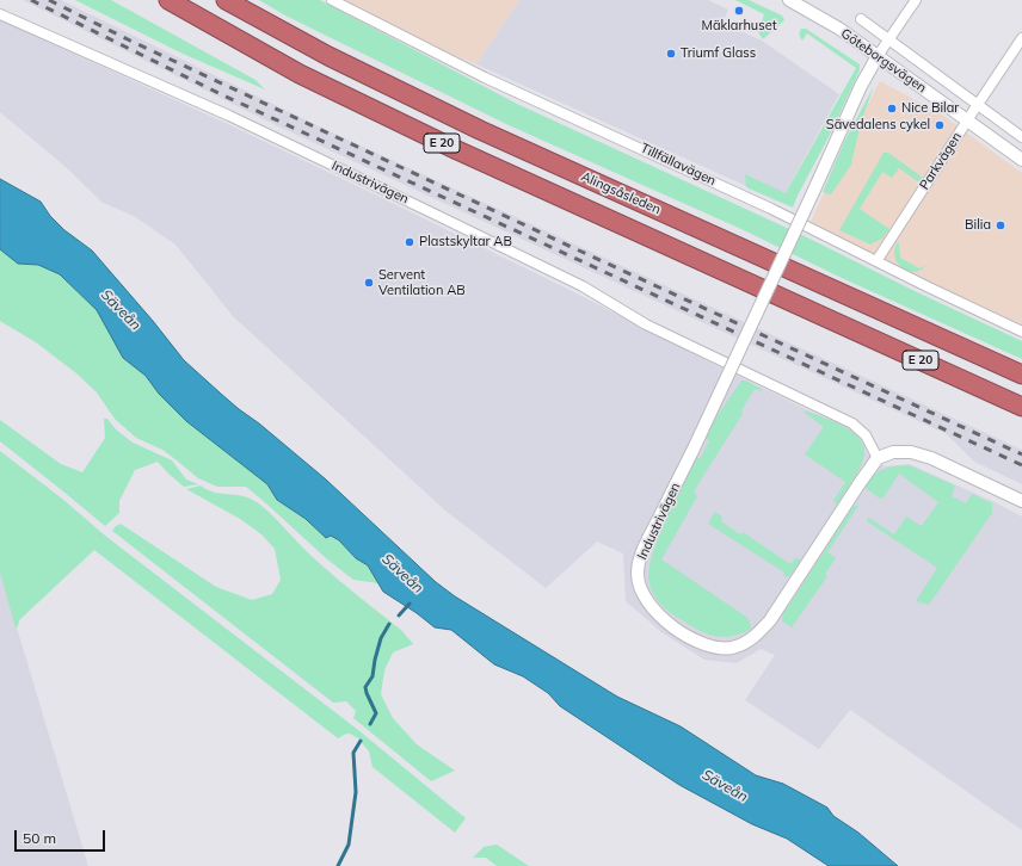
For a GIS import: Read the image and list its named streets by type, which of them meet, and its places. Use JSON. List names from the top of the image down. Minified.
{"streets":{"highway":["E 20","Alingsåsleden"],"street":["Göteborgsvägen","Parkvägen","Tillfällavägen","Industrivägen"]},"crossings":[["Göteborgsvägen","Parkvägen"],["Göteborgsvägen","Industrivägen"],["Parkvägen","Tillfällavägen"]],"water":["Säveån"],"places":["Mäklarhuset","Triumf Glass","Nice Bilar","Sävedalens cykel","Bilia","Plastskyltar AB","Servent Ventilation AB"],"scale_bar":"50 m"}
